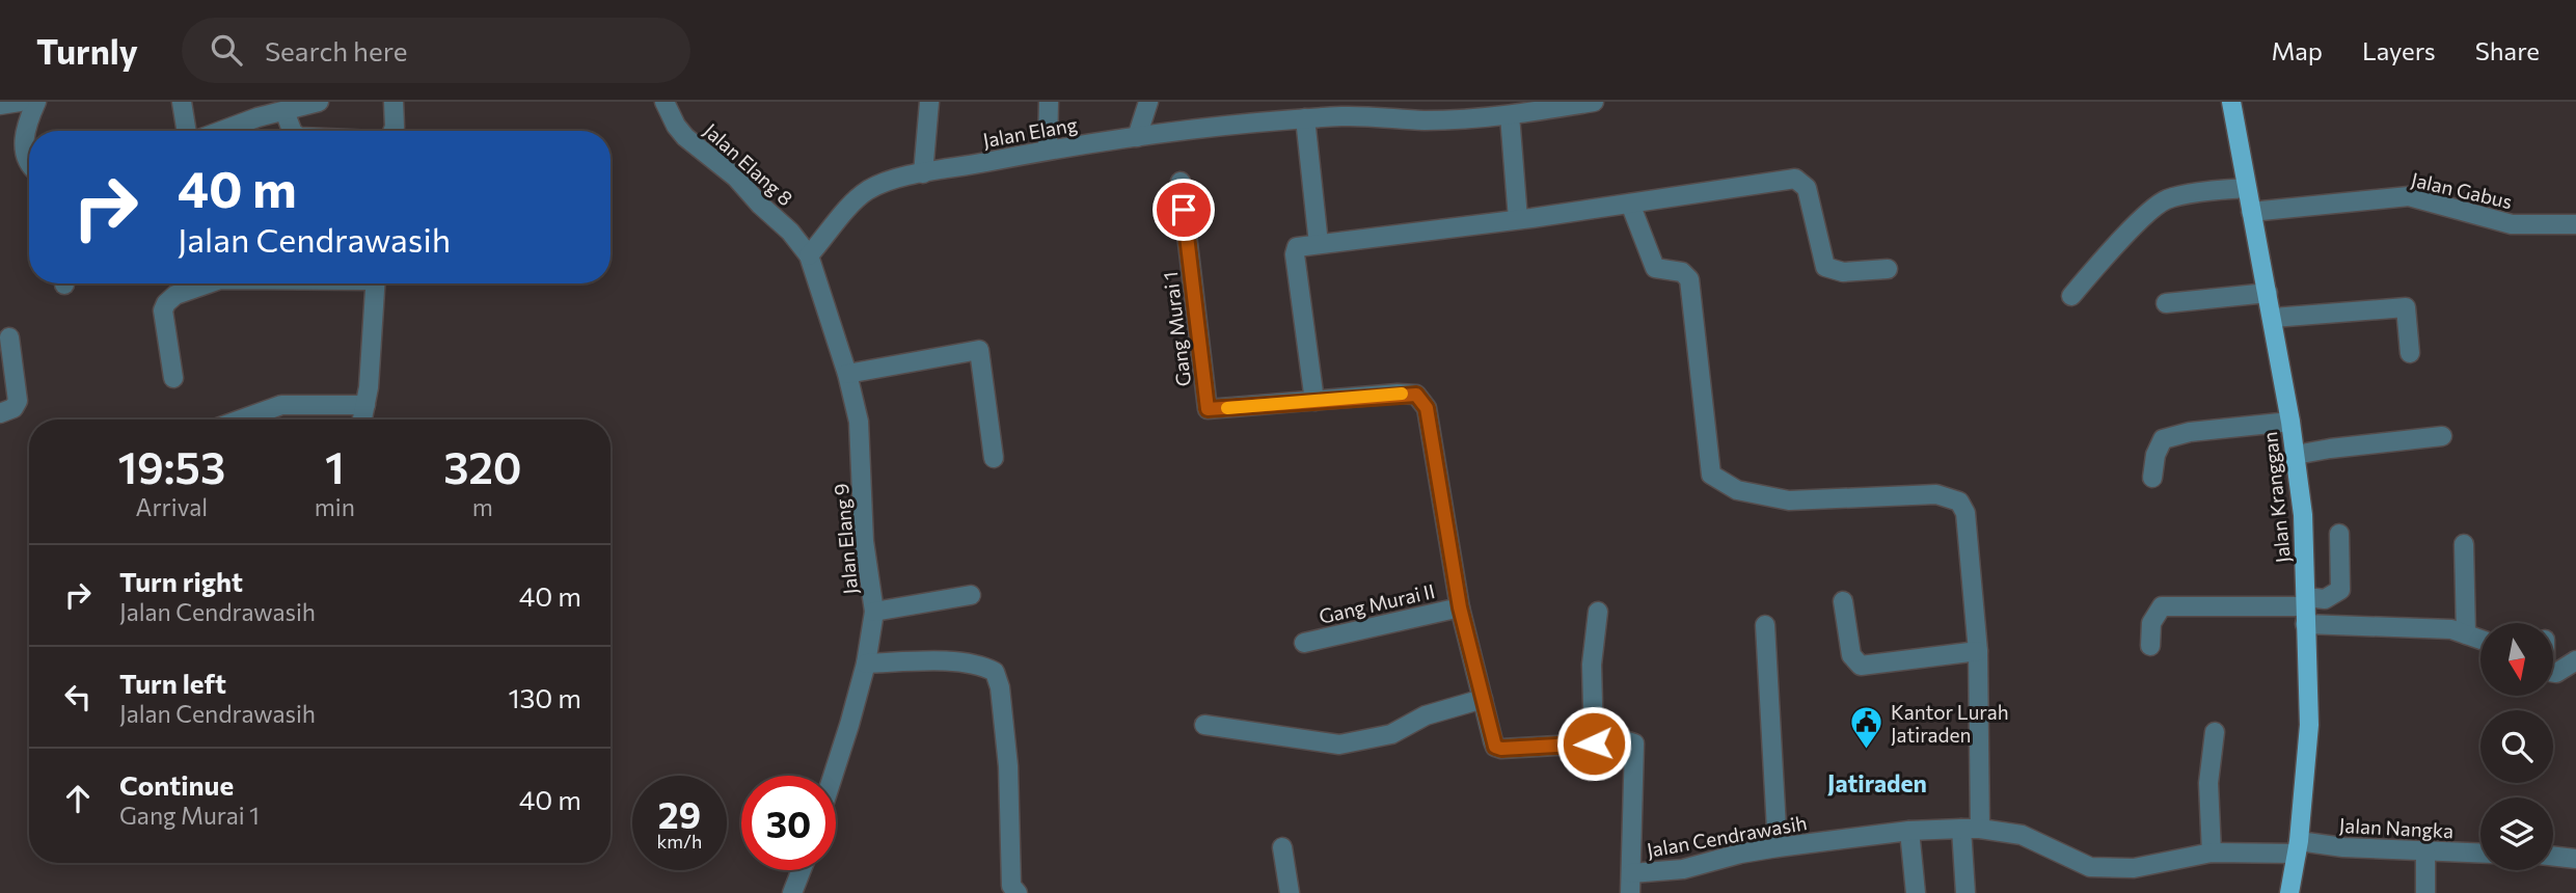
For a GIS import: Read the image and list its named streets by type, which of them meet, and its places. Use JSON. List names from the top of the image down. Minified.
{"streets":{"main road":["Jalan Kranggan"],"street":["Jalan Elang","Jalan Elang 8","Jalan Gabus","Gang Murai 1","Jalan Elang 9","Gang Murai II","Jalan Nangka","Jalan Cendrawasih"]},"crossings":[["Jalan Elang","Jalan Elang 8"],["Jalan Elang","Jalan Elang 9"],["Jalan Elang 8","Jalan Elang 9"],["Jalan Gabus","Jalan Kranggan"],["Gang Murai 1","Jalan Cendrawasih"],["Jalan Kranggan","Jalan Nangka"],["Jalan Kranggan","Jalan Cendrawasih"],["Gang Murai II","Jalan Cendrawasih"],["Jalan Nangka","Jalan Cendrawasih"]],"districts":["Jatiraden"],"places":{"public building":["Kantor Lurah Jatiraden"]},"north":"bottom","page":{"header":"Turnly","search":"Search here","nav":["Map","Layers","Share"],"turn":["40 m","Jalan Cendrawasih"],"eta":["19:53","Arrival","1","min","320","m"],"list":[{"name":"Turn right","note":"Jalan Cendrawasih","value":"40 m"},{"name":"Turn left","note":"Jalan Cendrawasih","value":"130 m"},{"name":"Continue","note":"Gang Murai 1","value":"40 m"}],"speed":"29 km/h","limit":"30"}}
